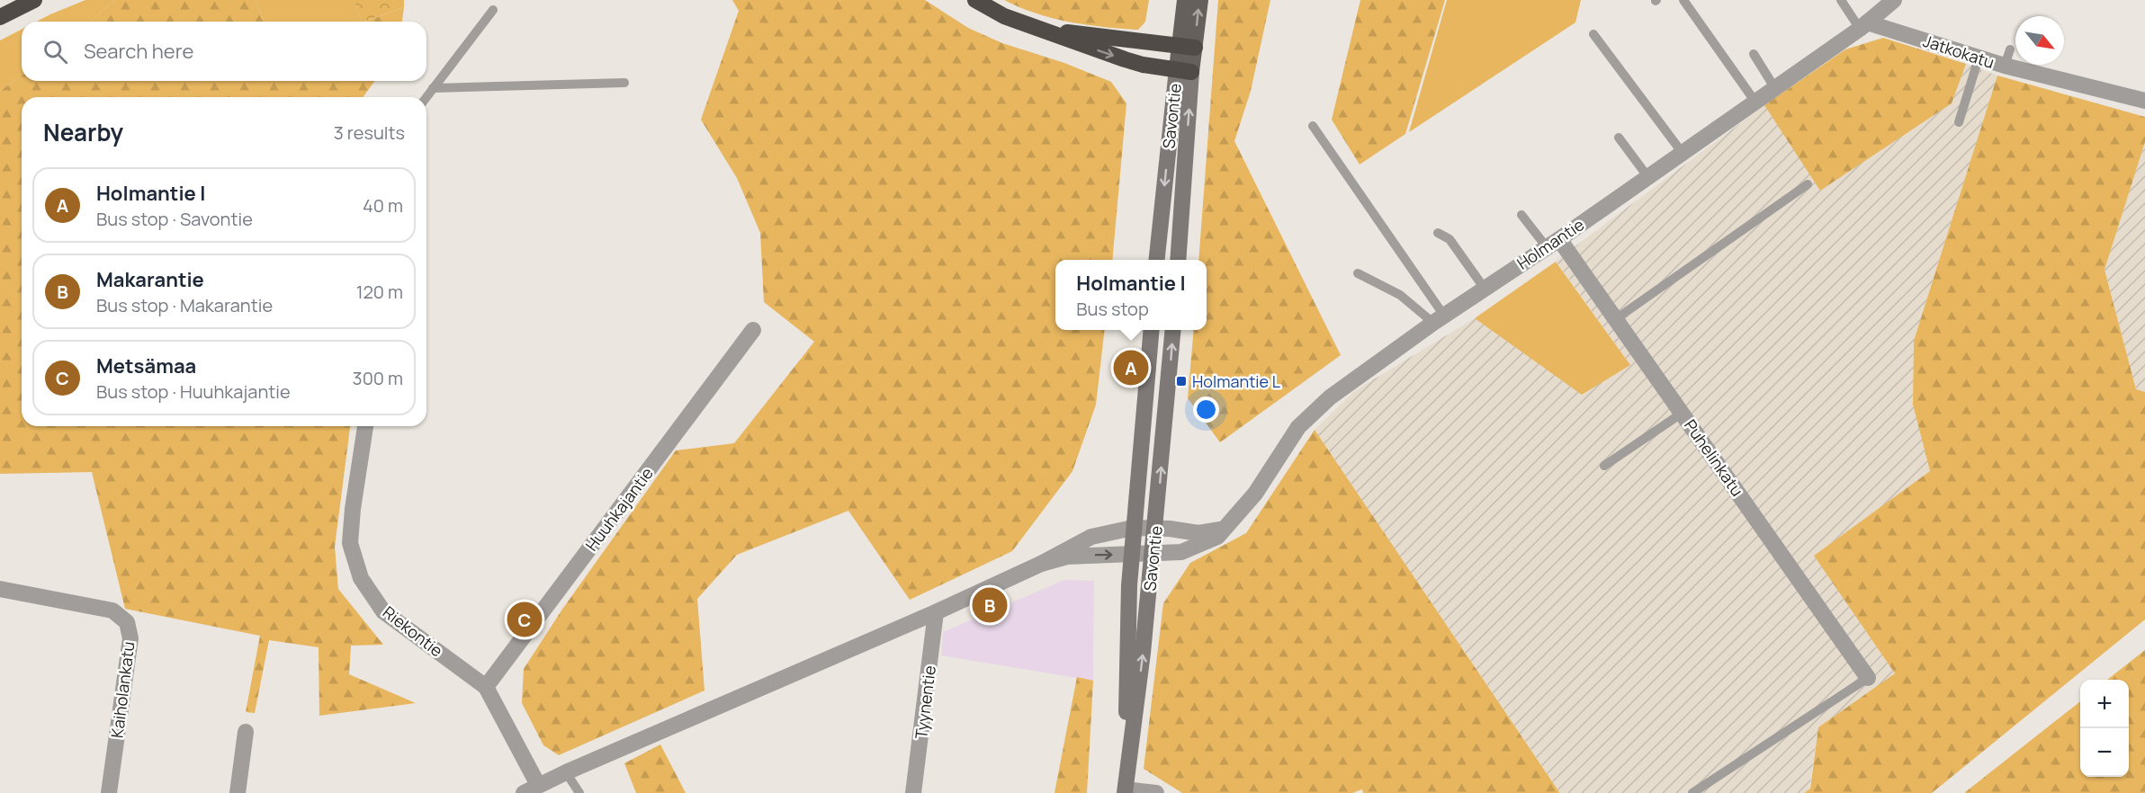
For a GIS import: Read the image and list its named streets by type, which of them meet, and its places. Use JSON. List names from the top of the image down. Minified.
{"streets":{"main road":["Savontie"],"street":["Jatkokatu","Holmantie","Puhelinkatu","Huuhkajantie","Riekontie","Kaiholankatu","Tyynentie"]},"crossings":[["Jatkokatu","Holmantie"],["Savontie","Holmantie"],["Holmantie","Puhelinkatu"],["Huuhkajantie","Riekontie"]],"places":{"transit":["Holmantie L"]},"north":"bottom right","page":{"search":"Search here","heading":["Nearby","3 results"],"list":[{"mark":"A","name":"Holmantie I","note":"Bus stop · Savontie","value":"40 m"},{"mark":"B","name":"Makarantie","note":"Bus stop · Makarantie","value":"120 m"},{"mark":"C","name":"Metsämaa","note":"Bus stop · Huuhkajantie","value":"300 m"}],"popup":["Holmantie I","Bus stop"],"pins":["A","B","C"],"map_buttons":["+","−"]}}
